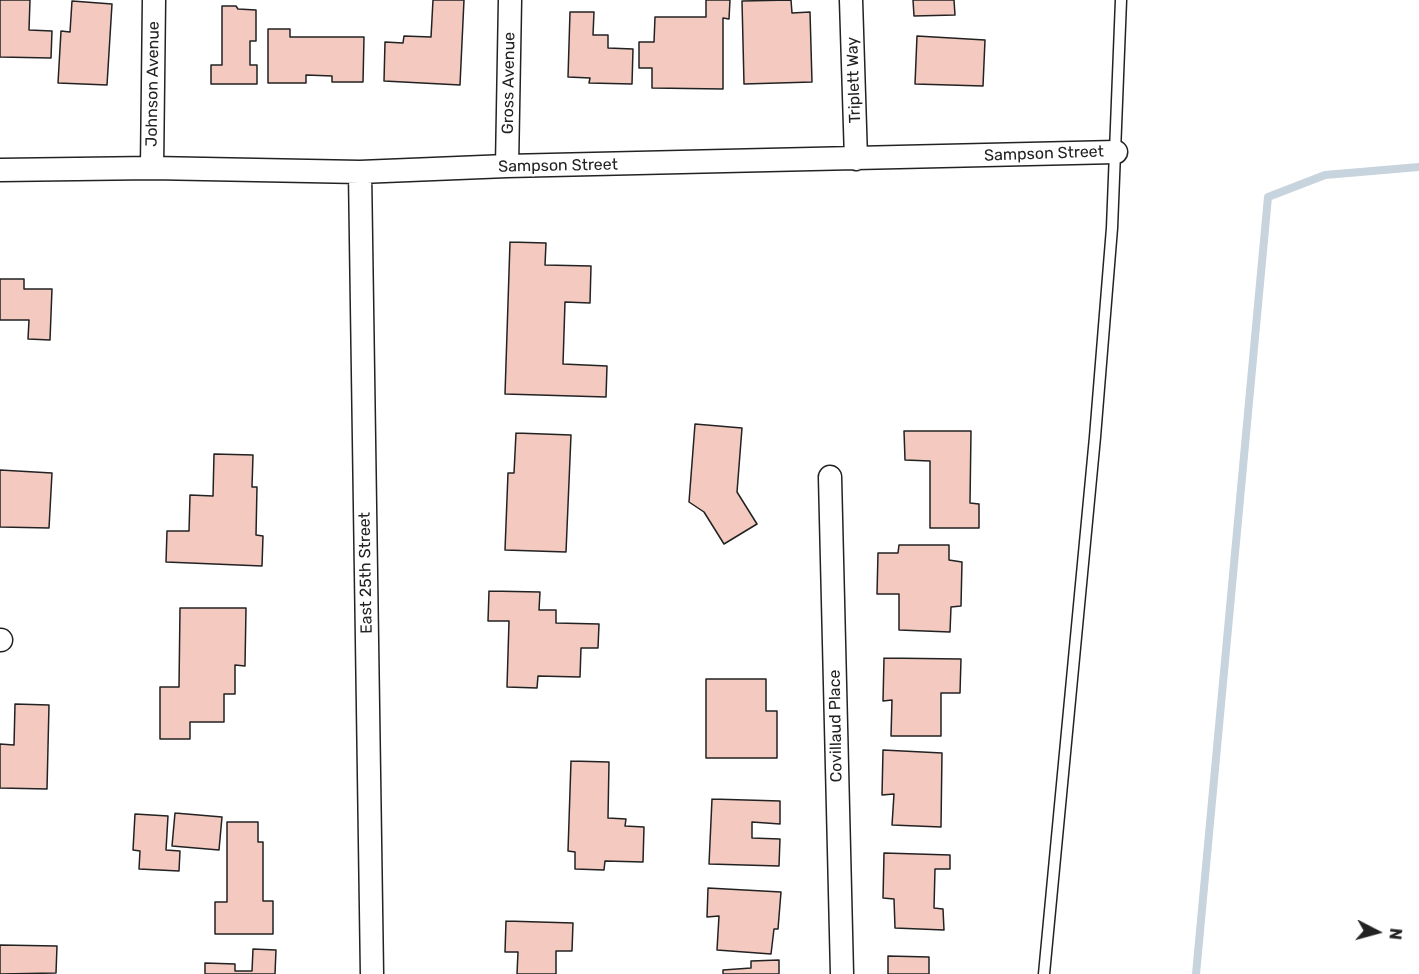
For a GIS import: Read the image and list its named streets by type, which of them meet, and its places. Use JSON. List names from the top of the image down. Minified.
{"streets":{"street":["Triplett Way","Gross Avenue","Johnson Avenue","Sampson Street","East 25th Street","Covillaud Place"]},"crossings":[["Triplett Way","Sampson Street"],["Gross Avenue","Sampson Street"],["Johnson Avenue","Sampson Street"],["Sampson Street","East 25th Street"]],"north":"right"}
